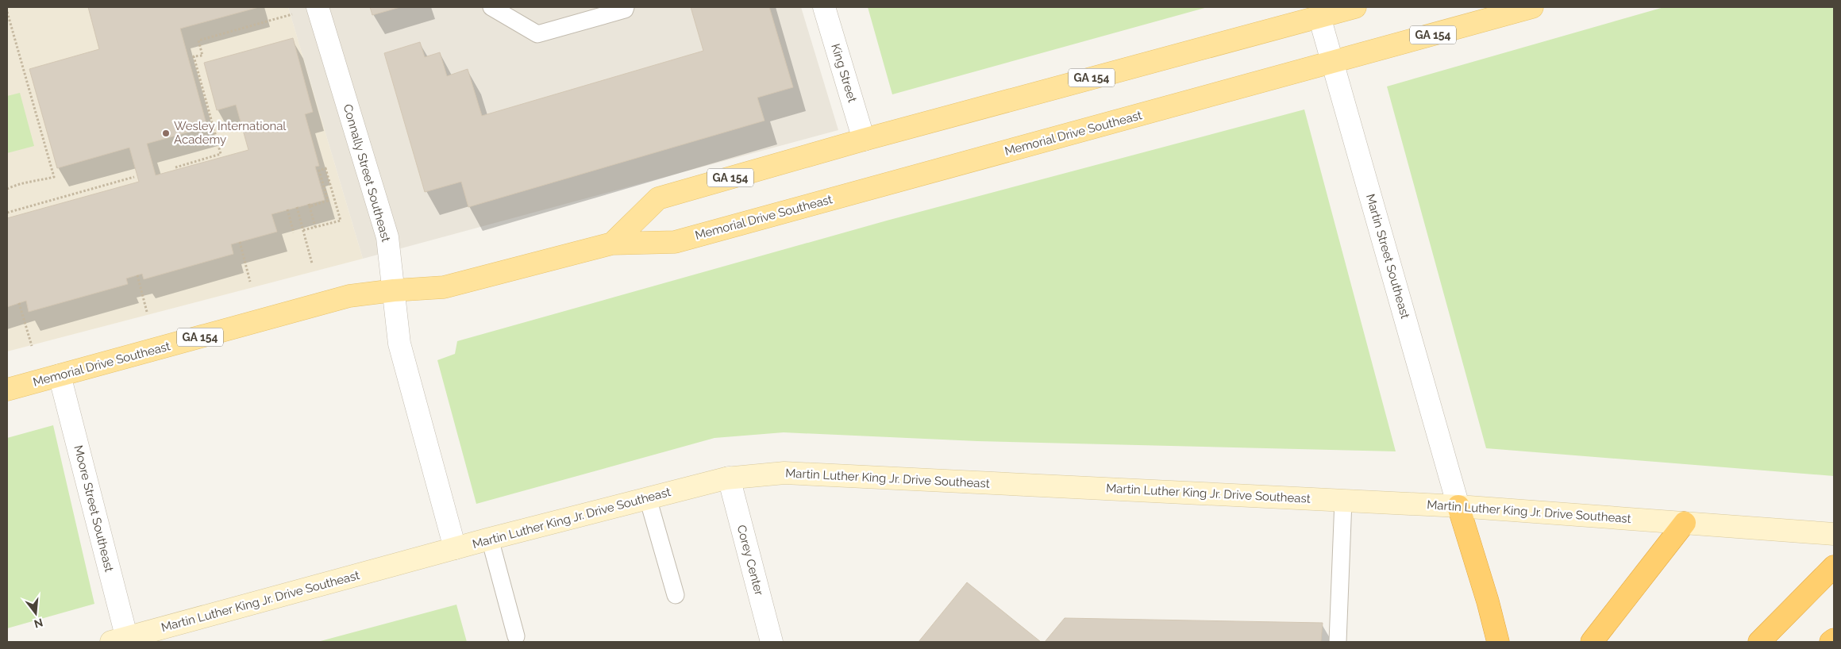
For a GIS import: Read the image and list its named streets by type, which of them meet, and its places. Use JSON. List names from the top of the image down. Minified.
{"streets":{"main road":["GA 154","Memorial Drive Southeast","Martin Luther King Jr. Drive Southeast"],"street":["King Street","Connally Street Southeast","Martin Street Southeast","Moore Street Southeast","Corey Center"]},"crossings":[["King Street","Memorial Drive Southeast"],["Memorial Drive Southeast","Connally Street Southeast"],["Memorial Drive Southeast","Martin Street Southeast"],["Memorial Drive Southeast","Moore Street Southeast"],["Connally Street Southeast","Martin Luther King Jr. Drive Southeast"],["Martin Street Southeast","Martin Luther King Jr. Drive Southeast"],["Martin Luther King Jr. Drive Southeast","Moore Street Southeast"],["Martin Luther King Jr. Drive Southeast","Corey Center"]],"places":["Wesley International Academy"],"north":"bottom"}
